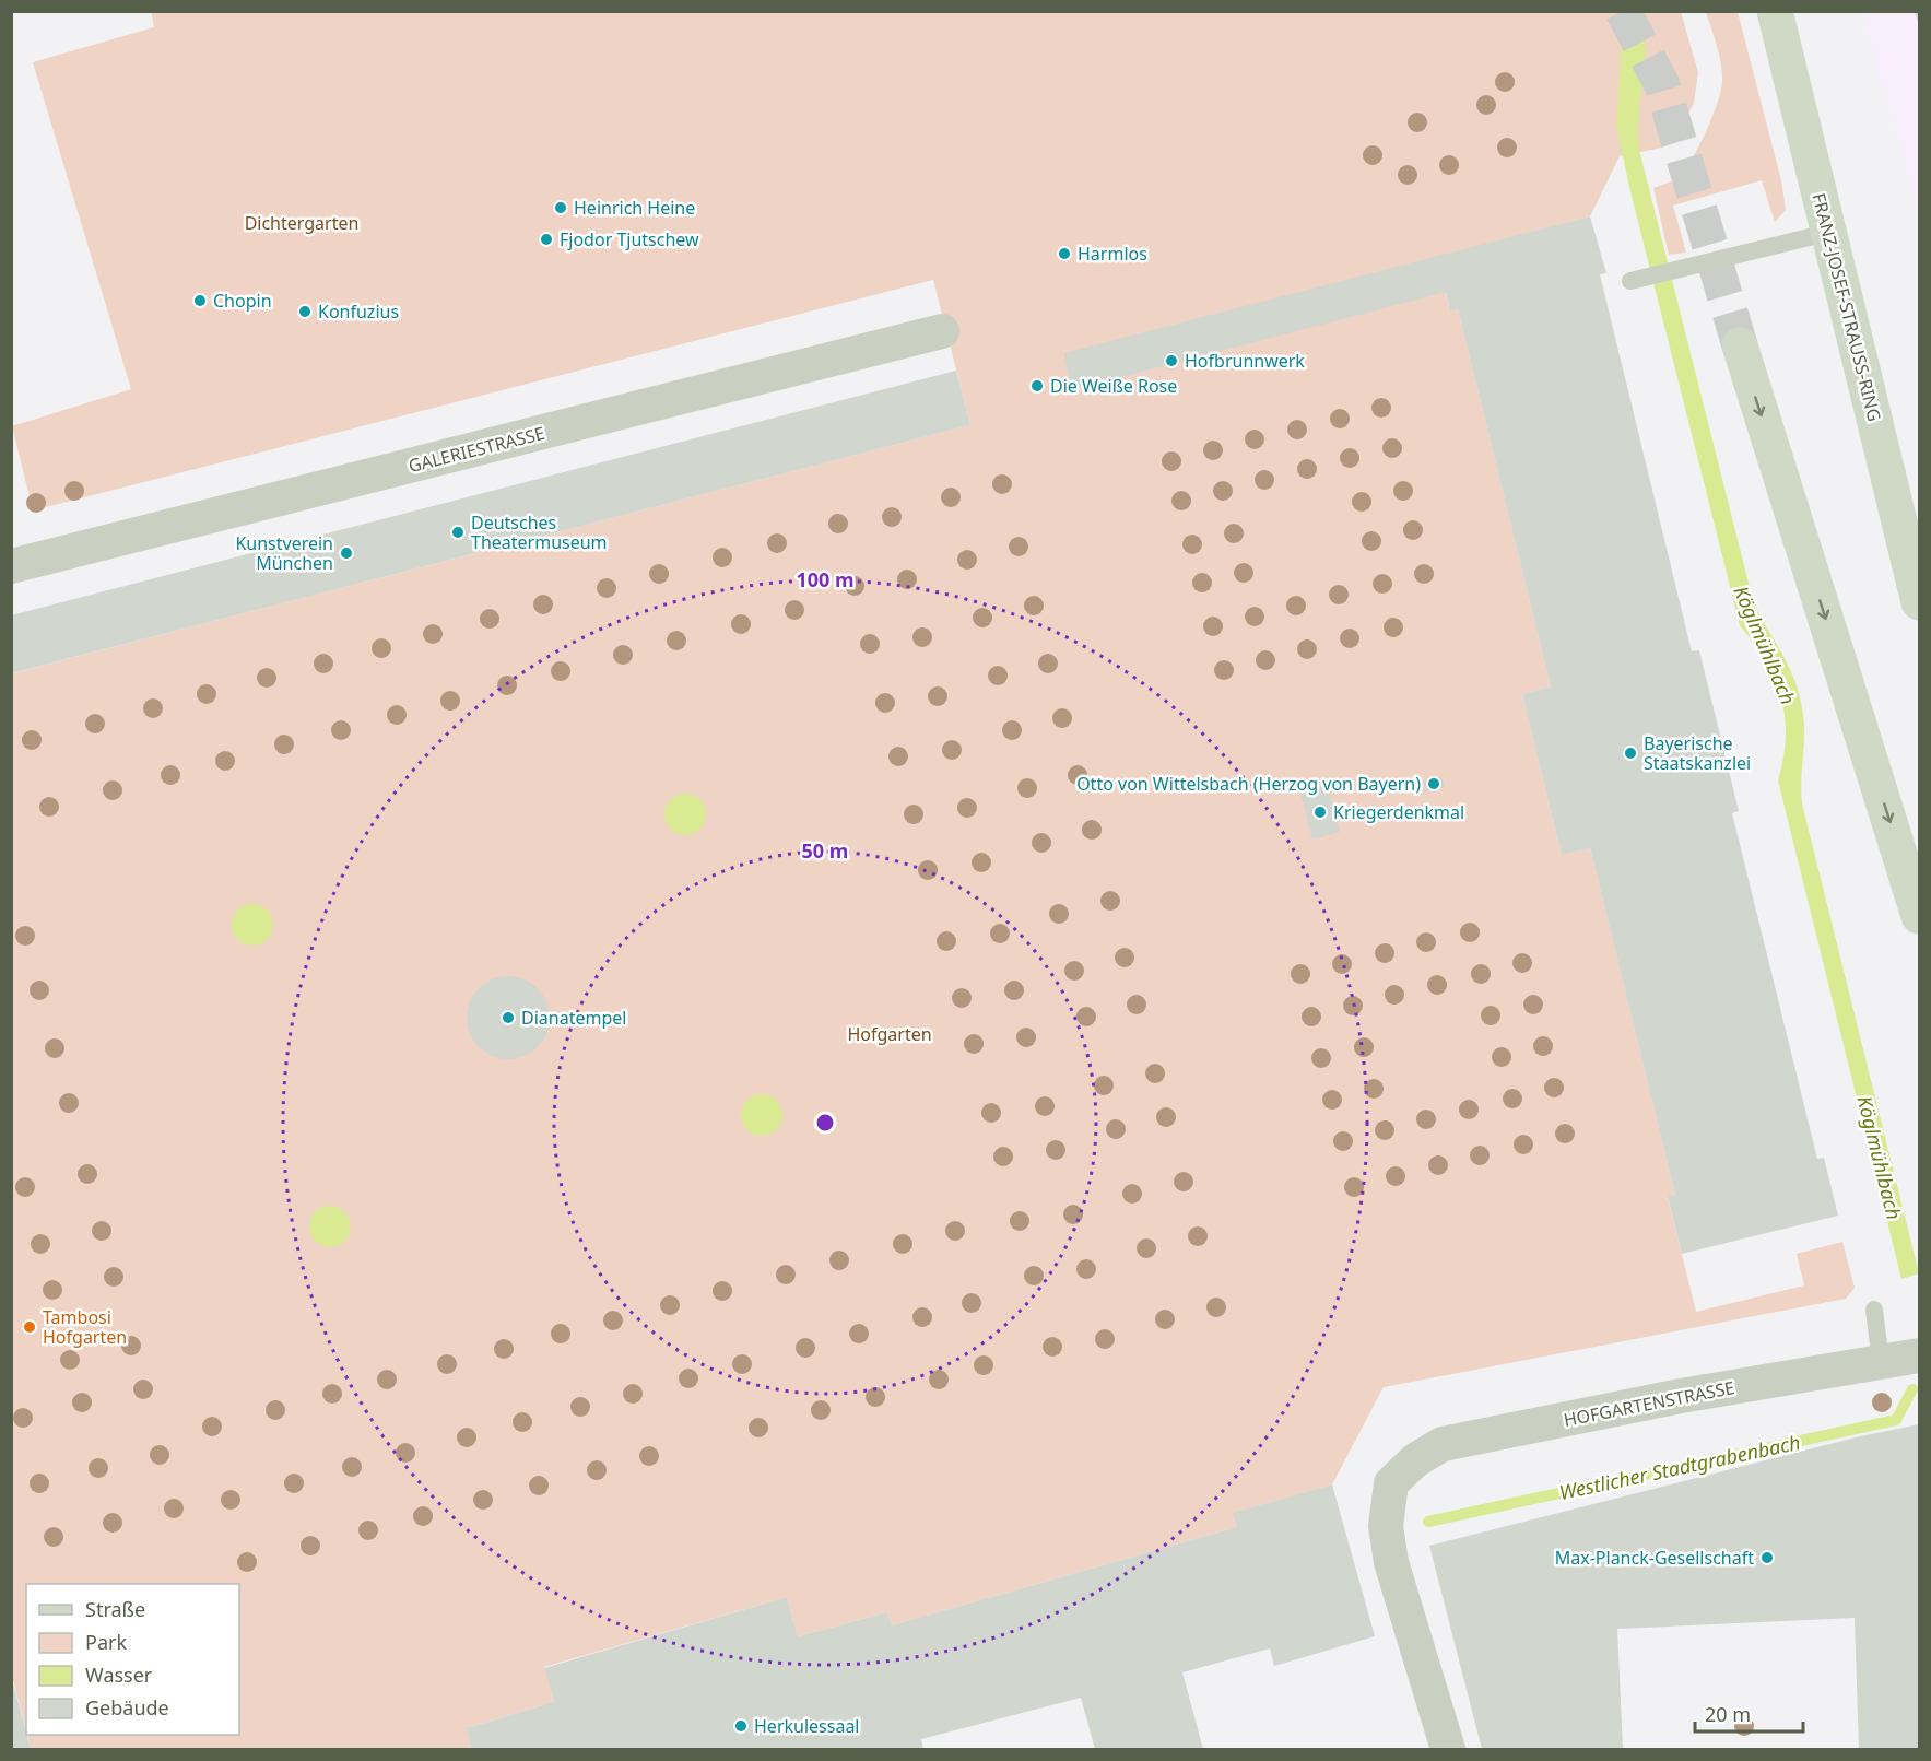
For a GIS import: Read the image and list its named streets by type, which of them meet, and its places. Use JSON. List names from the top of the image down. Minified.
{"streets":{"main road":["FRANZ-JOSEF-STRAUSS-RING"],"street":["GALERIESTRASSE","HOFGARTENSTRASSE"]},"water":["Köglmühlbach","Westlicher Stadtgrabenbach"],"parks":["Dichtergarten","Hofgarten"],"places":["Heinrich Heine","Fjodor Tjutschew","Harmlos","Chopin","Konfuzius","Hofbrunnwerk","Die Weiße Rose","Deutsches Theatermuseum","Kunstverein München","Bayerische Staatskanzlei","Otto von Wittelsbach (Herzog von Bayern)","Kriegerdenkmal","Dianatempel","Tambosi Hofgarten","Max-Planck-Gesellschaft","Herkulessaal"],"legend":["Straße","Park","Wasser","Gebäude"],"scale_bar":"20 m","rings":["100 m","50 m"]}
